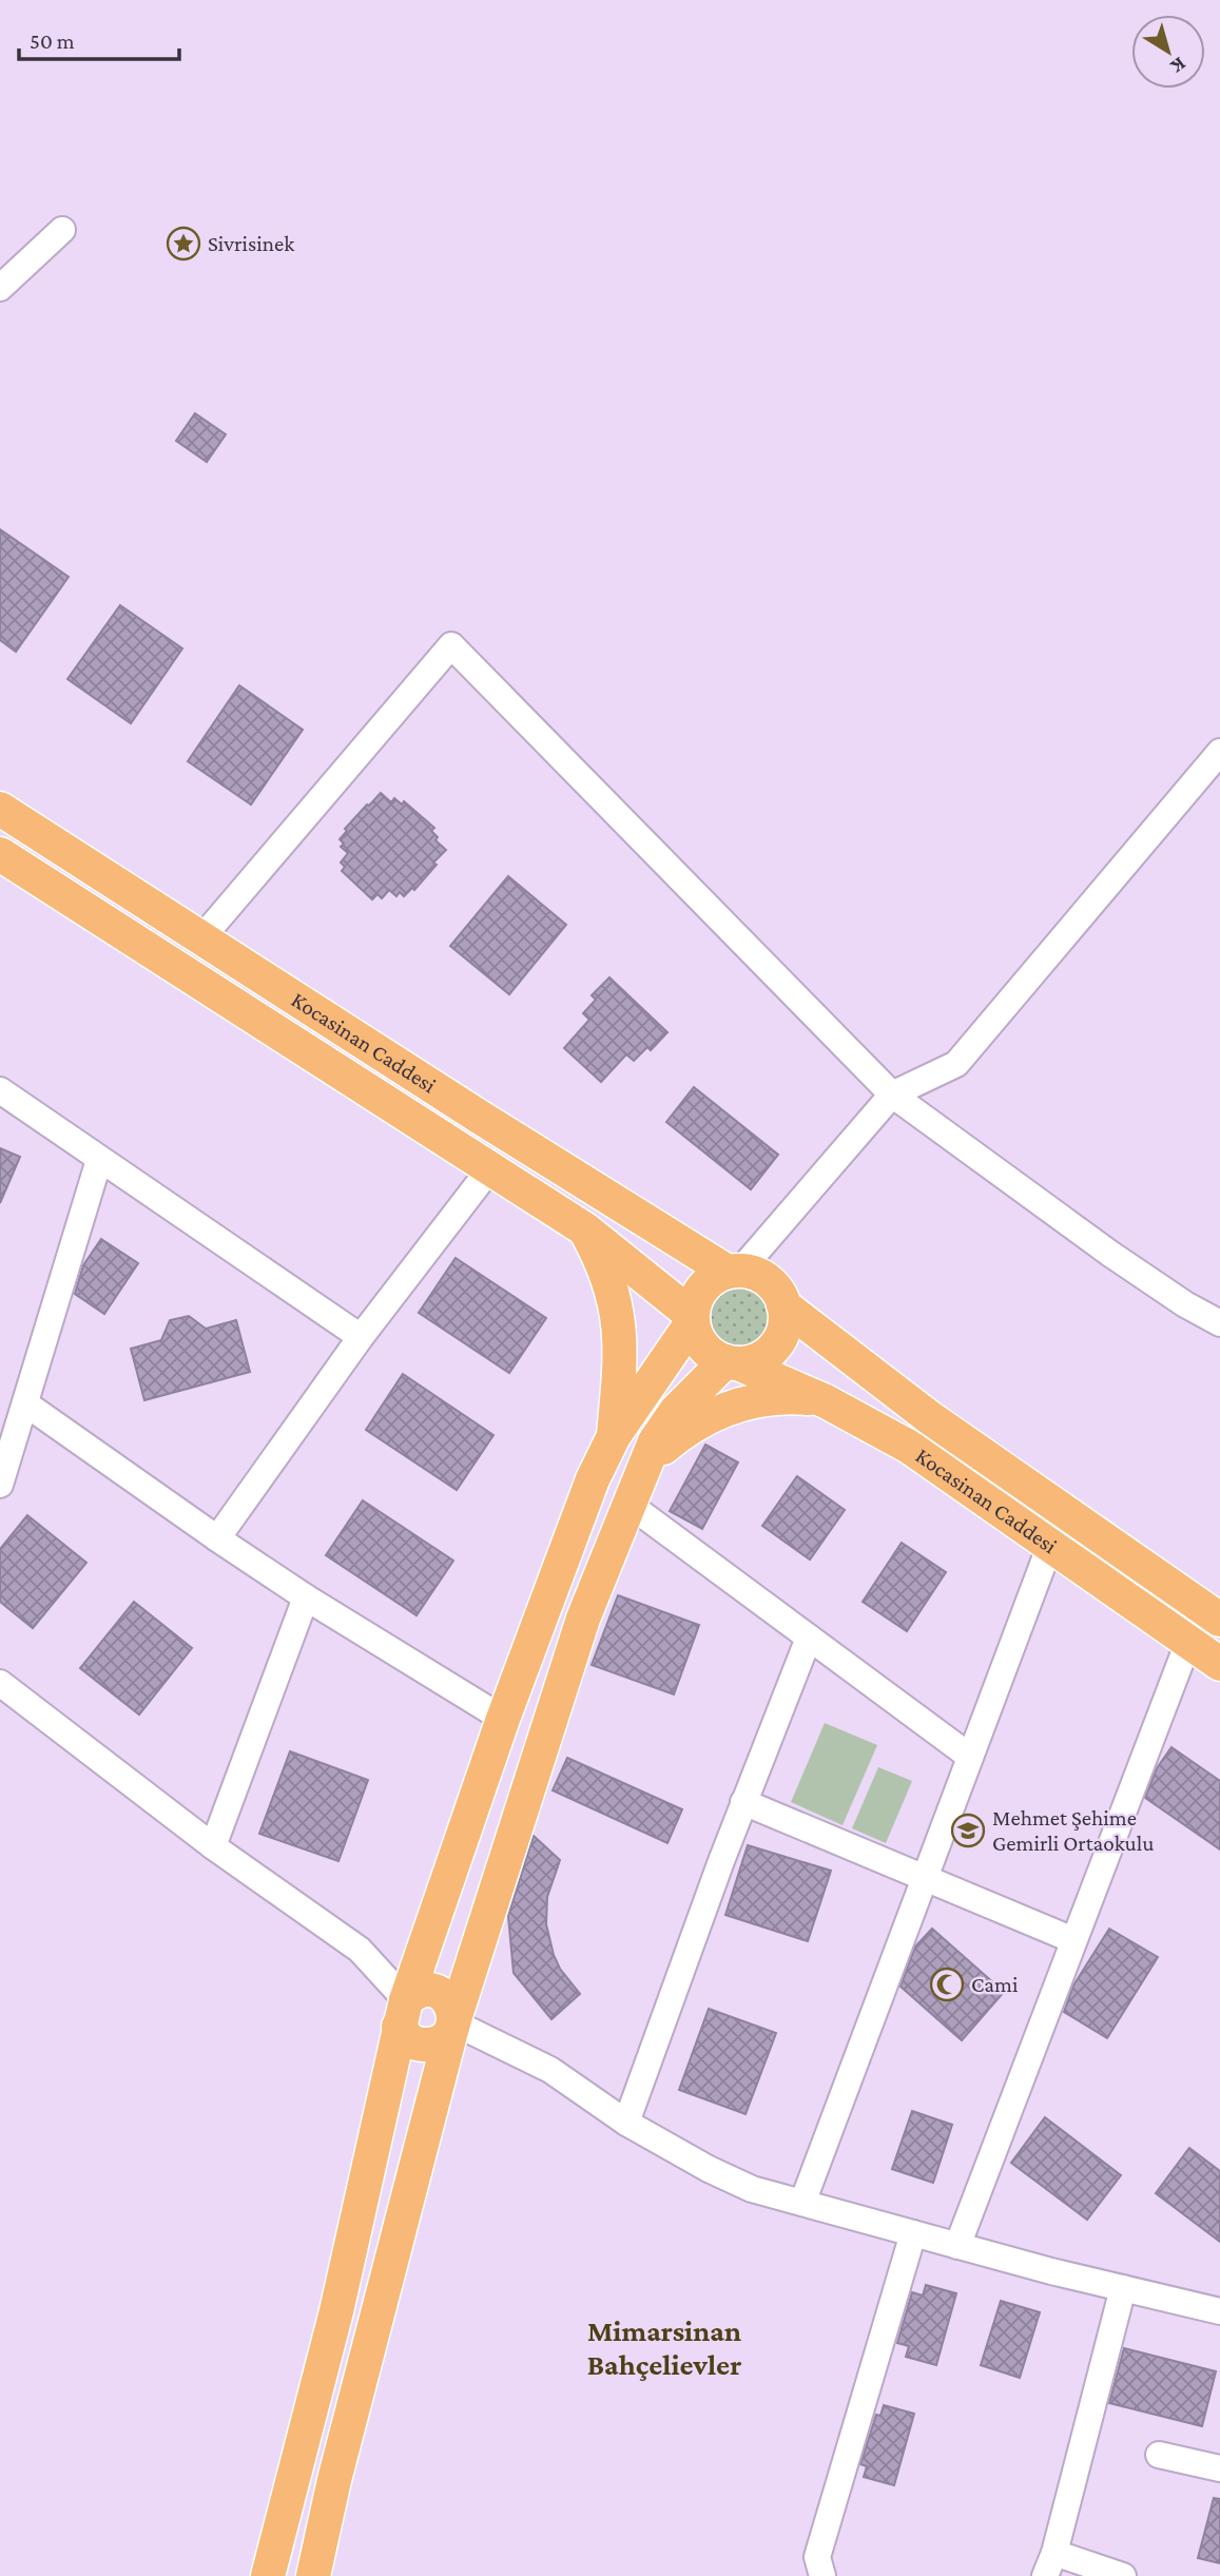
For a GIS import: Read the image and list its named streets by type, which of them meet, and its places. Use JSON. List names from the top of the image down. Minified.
{"streets":{"main road":["Kocasinan Caddesi"]},"districts":["Mimarsinan Bahçelievler"],"places":{"place":["Sivrisinek"],"school or university":["Mehmet Şehime Gemirli Ortaokulu"],"mosque":["Cami"]},"scale_bar":"50 m","north":"bottom right"}
